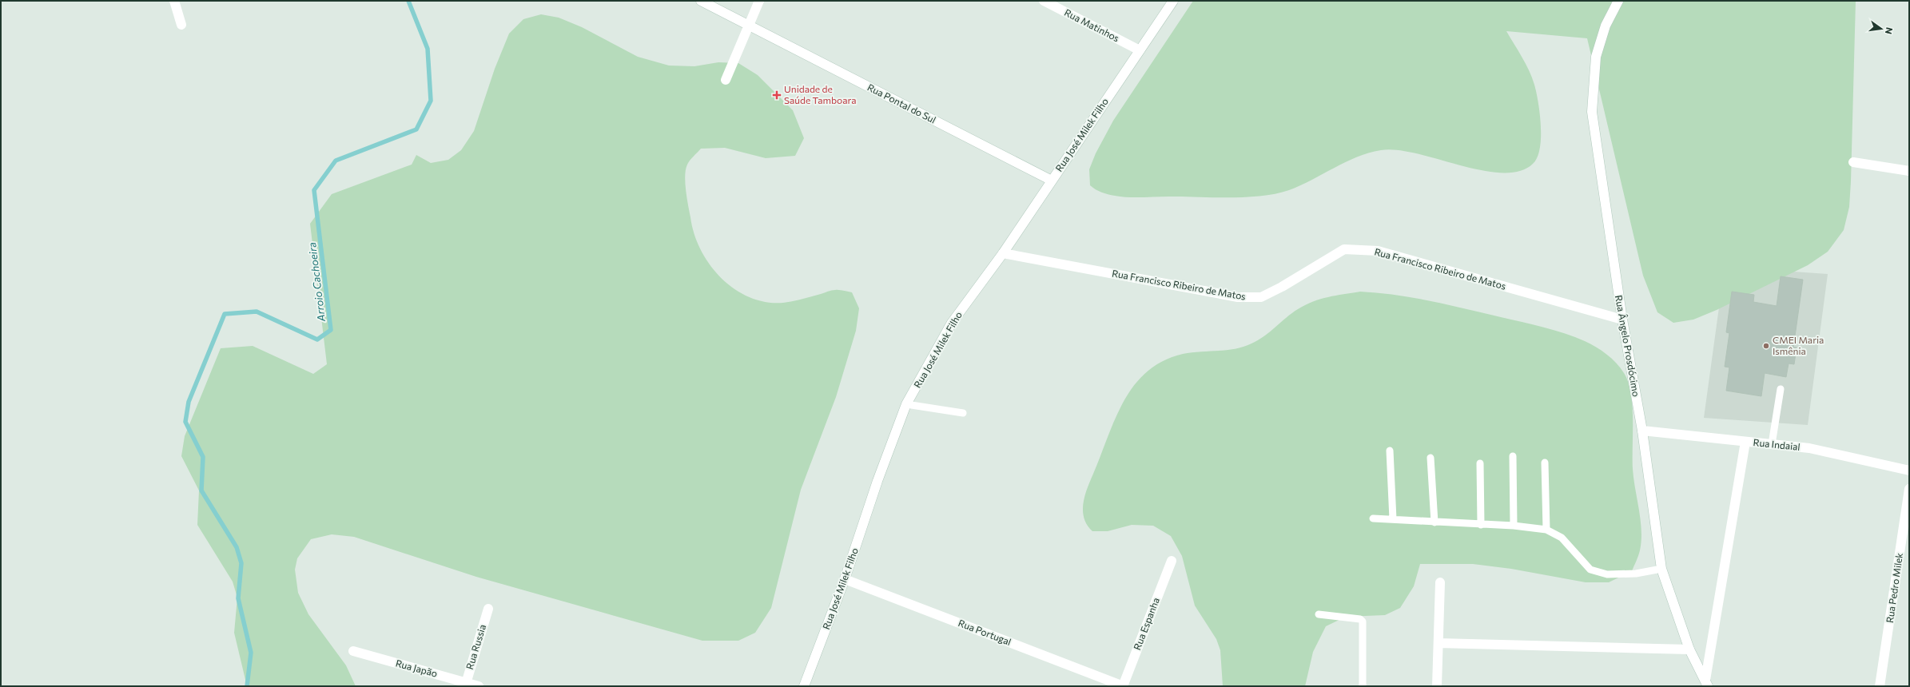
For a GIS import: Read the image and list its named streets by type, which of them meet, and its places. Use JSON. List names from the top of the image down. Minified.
{"streets":{"street":["Rua Matinhos","Rua Pontal do Sul","Rua José Milek Filho","Rua Francisco Ribeiro de Matos","Rua Ângelo Prosdócimo","Rua Indaial","Rua Pedro Milek","Rua Espanha","Rua Portugal","Rua Russia","Rua Japão"]},"crossings":[["Rua Matinhos","Rua José Milek Filho"],["Rua Pontal do Sul","Rua José Milek Filho"],["Rua José Milek Filho","Rua Francisco Ribeiro de Matos"],["Rua José Milek Filho","Rua Portugal"],["Rua Francisco Ribeiro de Matos","Rua Ângelo Prosdócimo"],["Rua Ângelo Prosdócimo","Rua Indaial"],["Rua Espanha","Rua Portugal"],["Rua Russia","Rua Japão"]],"water":["Arroio Cachoeira"],"places":{"health":["Unidade de Saúde Tamboara"],"other":["CMEI Maria Ismênia"]},"north":"right"}
